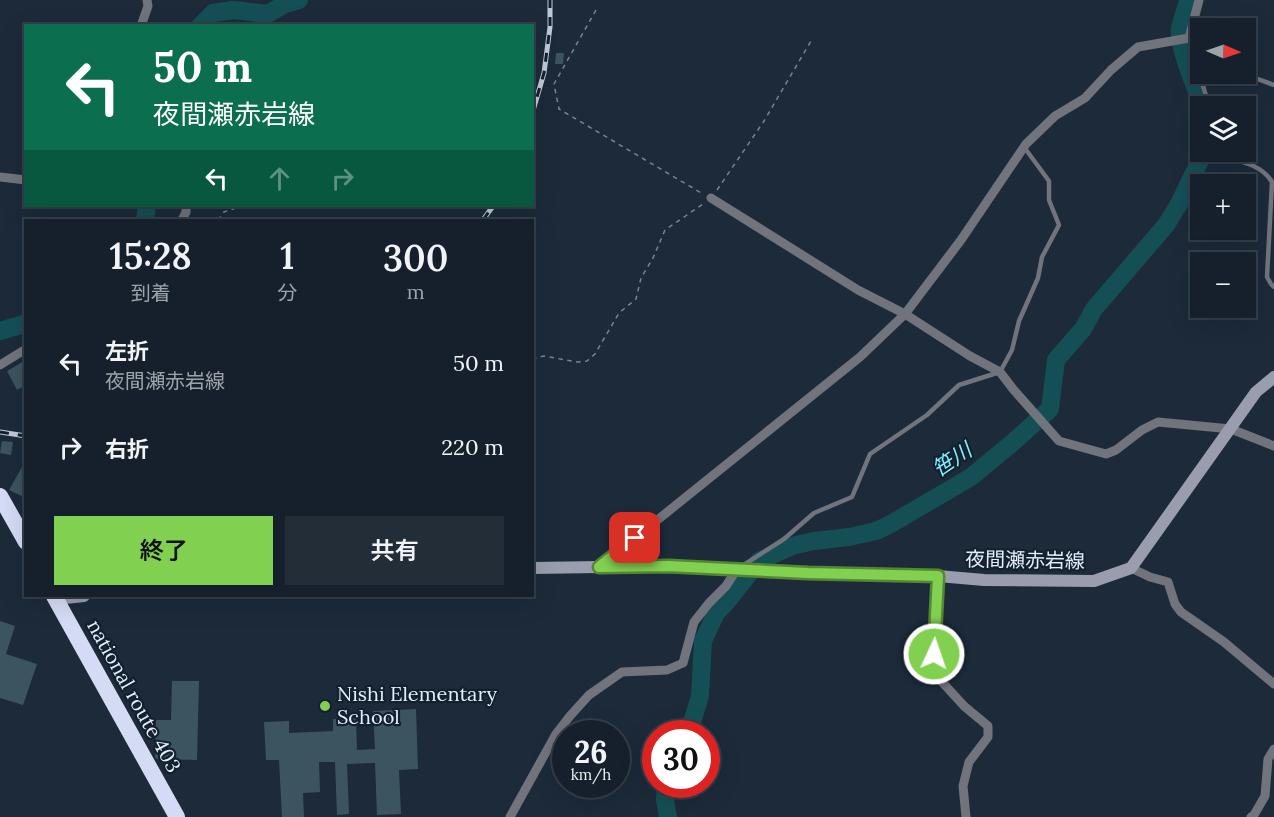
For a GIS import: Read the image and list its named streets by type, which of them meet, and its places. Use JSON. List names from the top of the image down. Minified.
{"streets":{"highway":["national route 403"],"main road":["夜間瀬赤岩線"]},"water":["笹川"],"places":["Nishi Elementary School"],"north":"right","page":{"map_buttons":["+","−"],"turn":["50 m","夜間瀬赤岩線"],"eta":["15:28","到着","1","分","300","m"],"list":[{"name":"左折","note":"夜間瀬赤岩線","value":"50 m"},{"name":"右折","value":"220 m"}],"buttons":["終了","共有"],"speed":"26 km/h","limit":"30"}}
